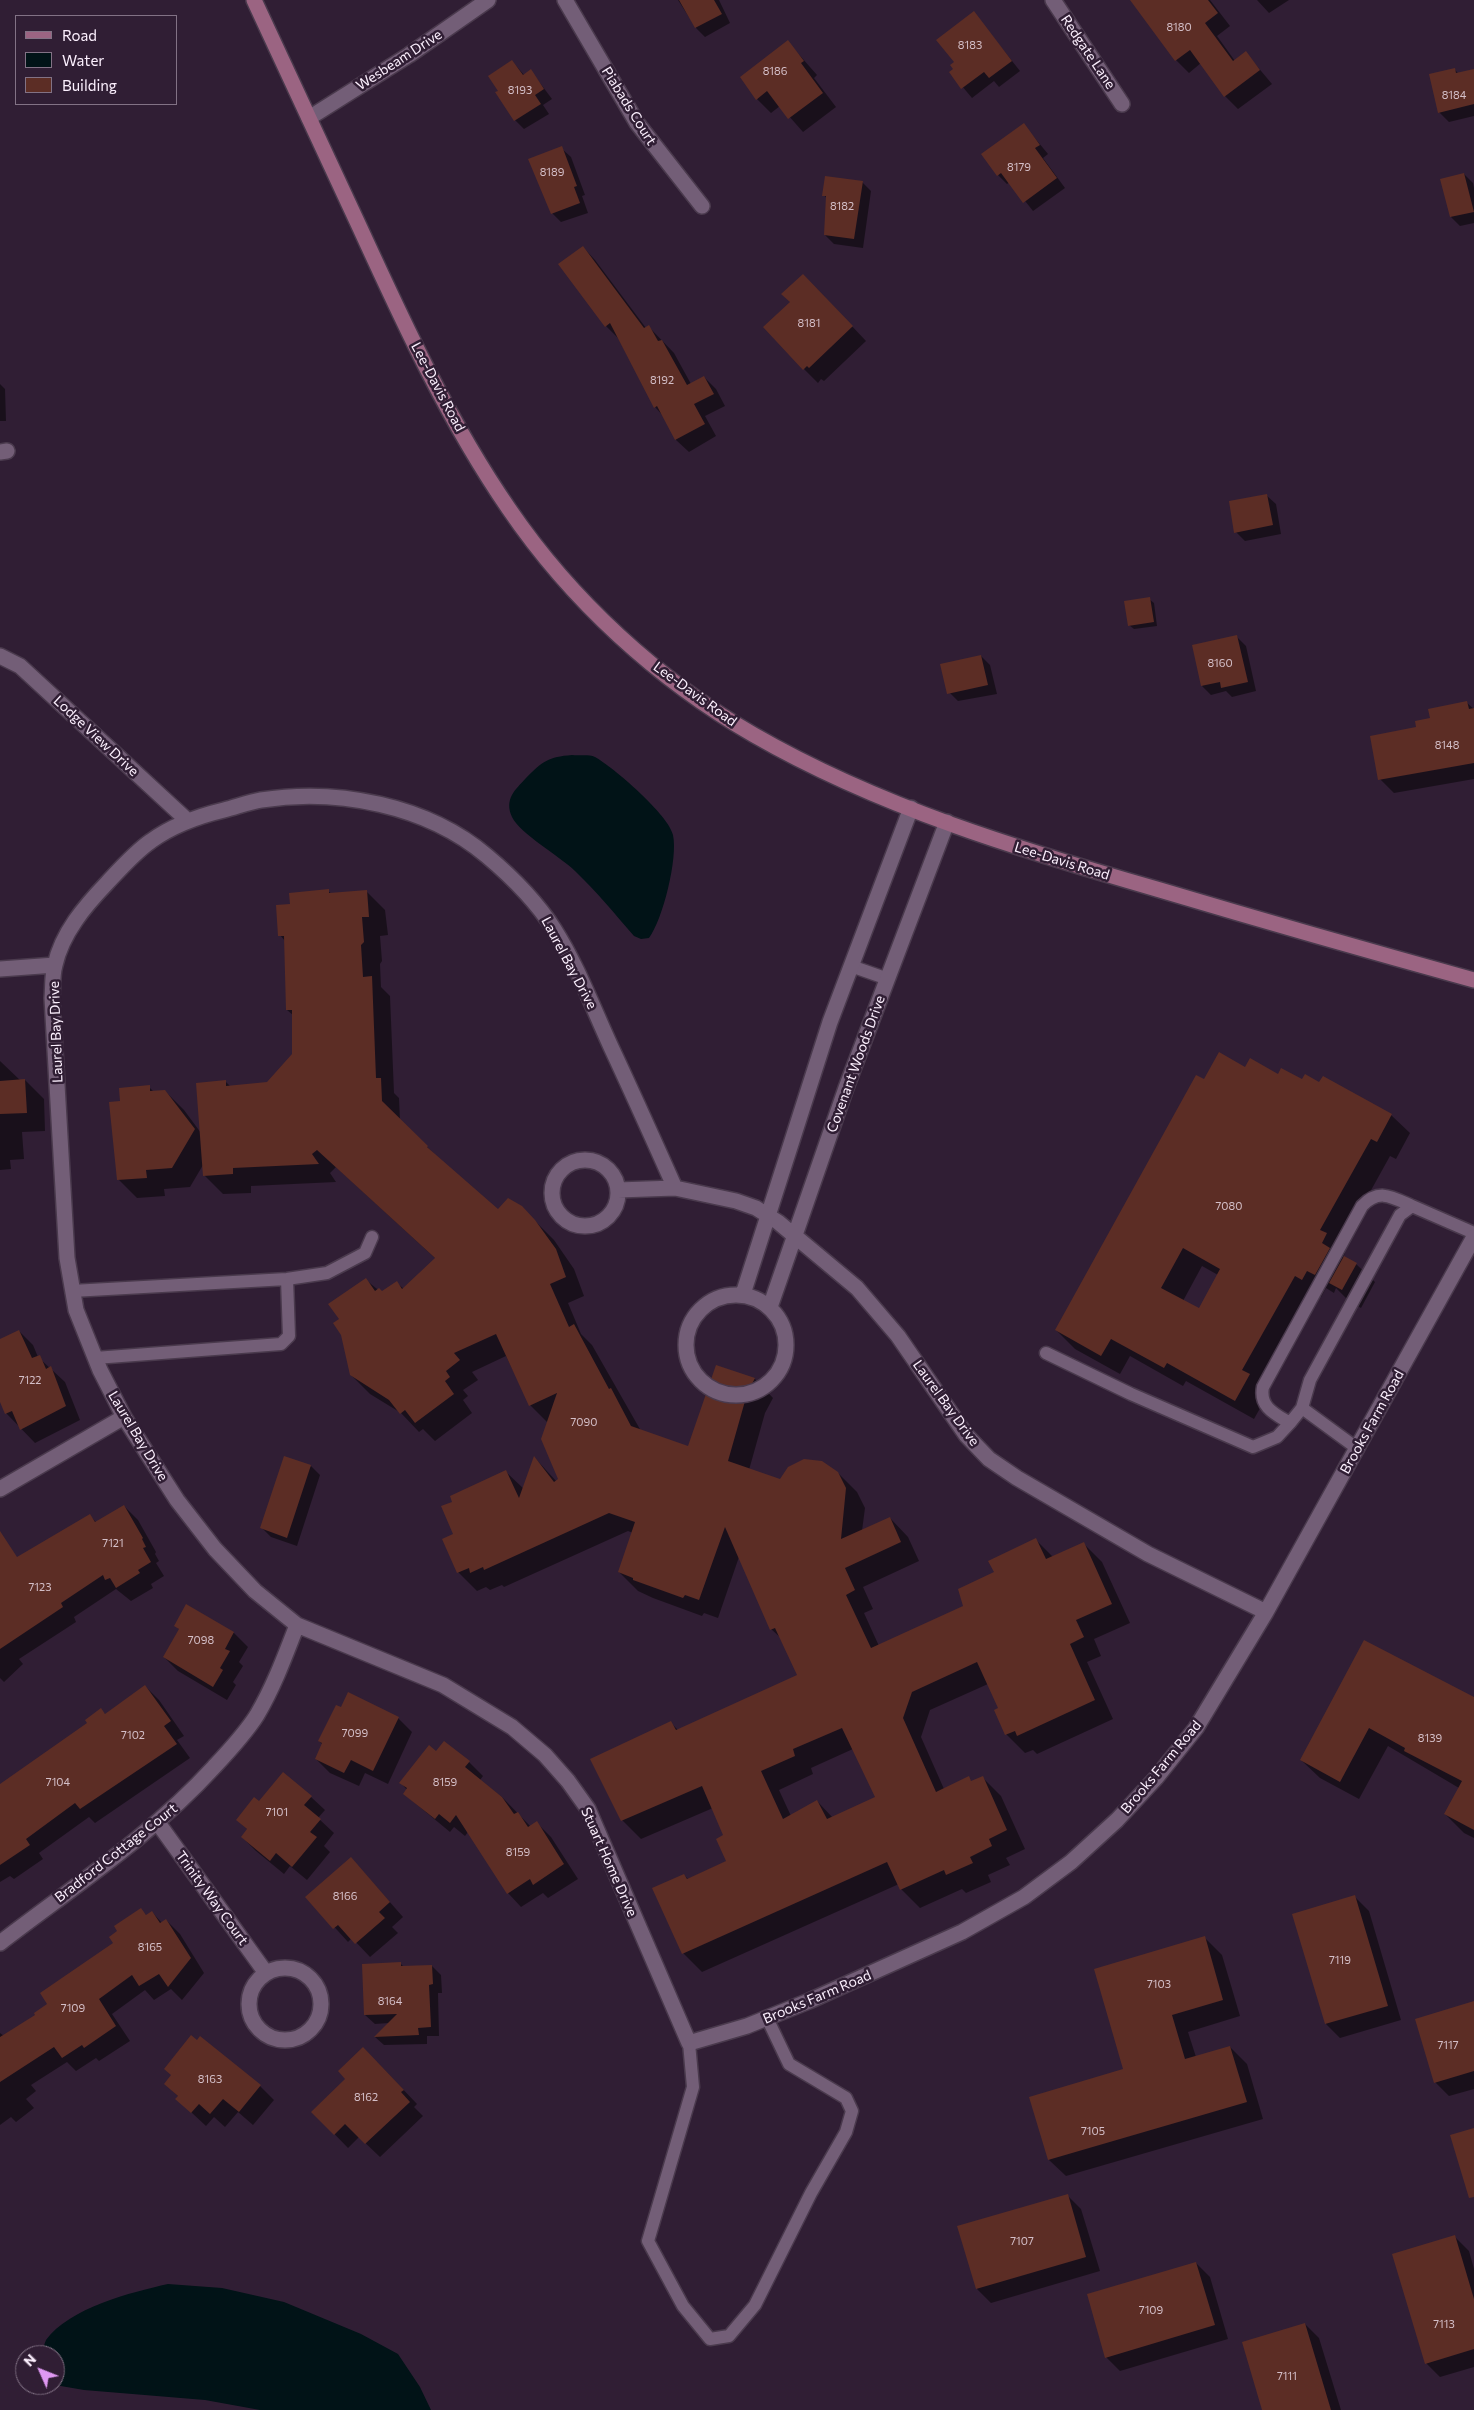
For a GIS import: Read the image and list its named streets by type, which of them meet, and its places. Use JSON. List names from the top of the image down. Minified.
{"streets":{"main road":["Lee-Davis Road"],"street":["Redgate Lane","Wesbeam Drive","Piabads Court","Lodge View Drive","Laurel Bay Drive","Covenant Woods Drive","Brooks Farm Road","Bradford Cottage Court","Stuart Home Drive","Trinity Way Court"]},"crossings":[["Wesbeam Drive","Lee-Davis Road"],["Lee-Davis Road","Covenant Woods Drive"],["Lodge View Drive","Laurel Bay Drive"],["Laurel Bay Drive","Covenant Woods Drive"],["Laurel Bay Drive","Brooks Farm Road"],["Laurel Bay Drive","Bradford Cottage Court"],["Laurel Bay Drive","Stuart Home Drive"],["Brooks Farm Road","Stuart Home Drive"],["Bradford Cottage Court","Stuart Home Drive"],["Bradford Cottage Court","Trinity Way Court"]],"house_numbers":["8180","8183","8186","8193","8184","8179","8189","8182","8181","8192","8160","8148","7080","7122","7090","7121","7123","7098","7099","7102","8139","7104","8159","7101","8159","8166","8165","7119","7103","8164","7109","7117","8163","8162","7105","7107","7109","7113","7111"],"legend":["Road","Water","Building"],"north":"top left"}
